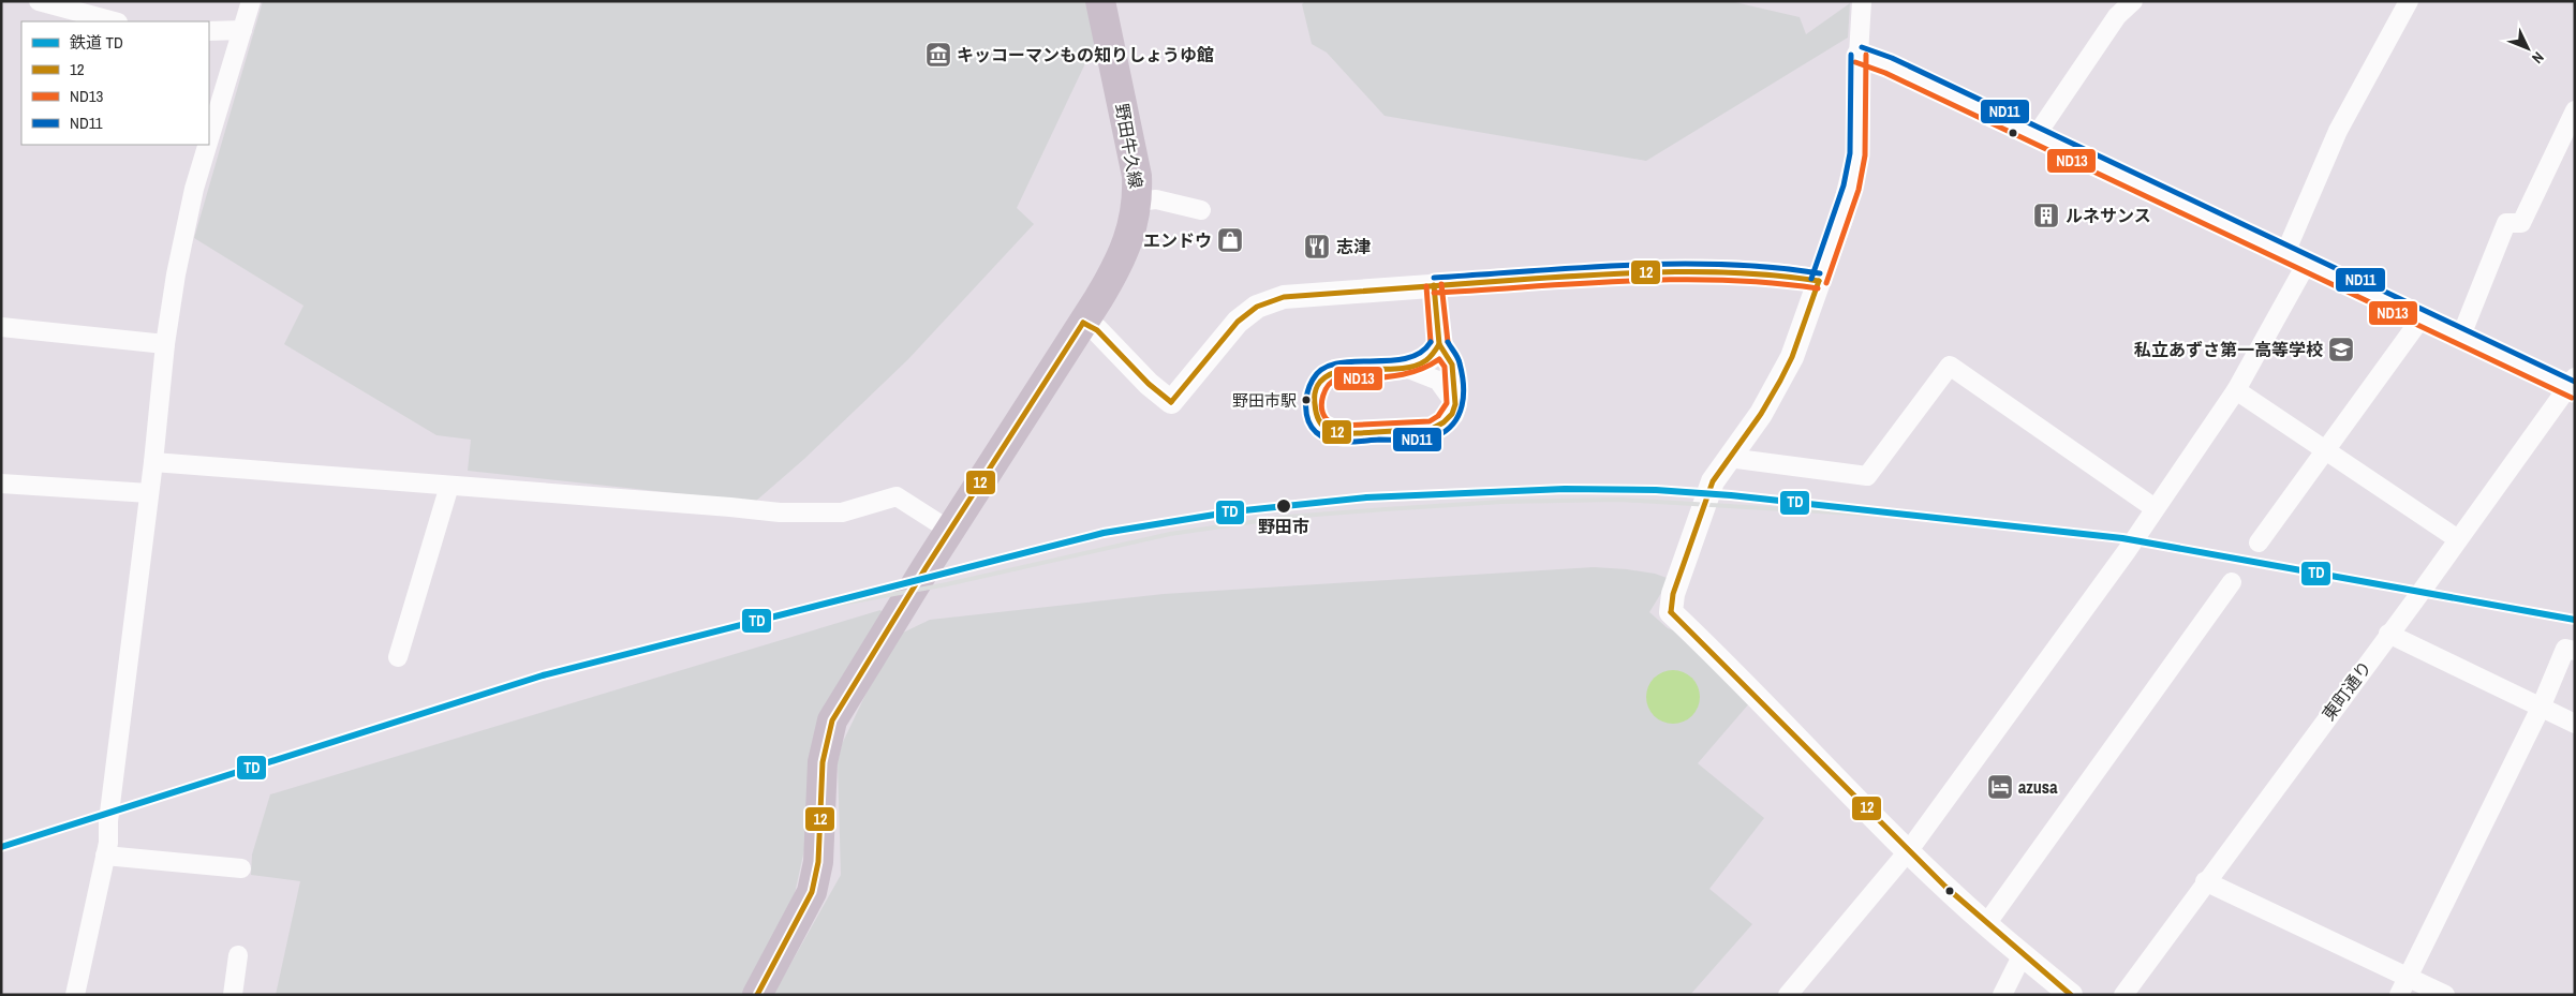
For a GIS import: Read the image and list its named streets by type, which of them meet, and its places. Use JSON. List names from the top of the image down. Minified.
{"streets":{"main road":["野田牛久線"],"street":["東町通り"]},"places":{"museum":["キッコーマンもの知りしょうゆ館"],"building":["ルネサンス"],"shop":["エンドウ"],"restaurant":["志津"],"school or university":["私立あずさ第一高等学校"],"other":["野田市駅","野田市"],"hotel":["azusa"]},"lines":["transit line ND11","transit line ND13","transit line 12","rail line TD"],"legend":["鉄道 TD","12","ND13","ND11"],"north":"bottom right"}
